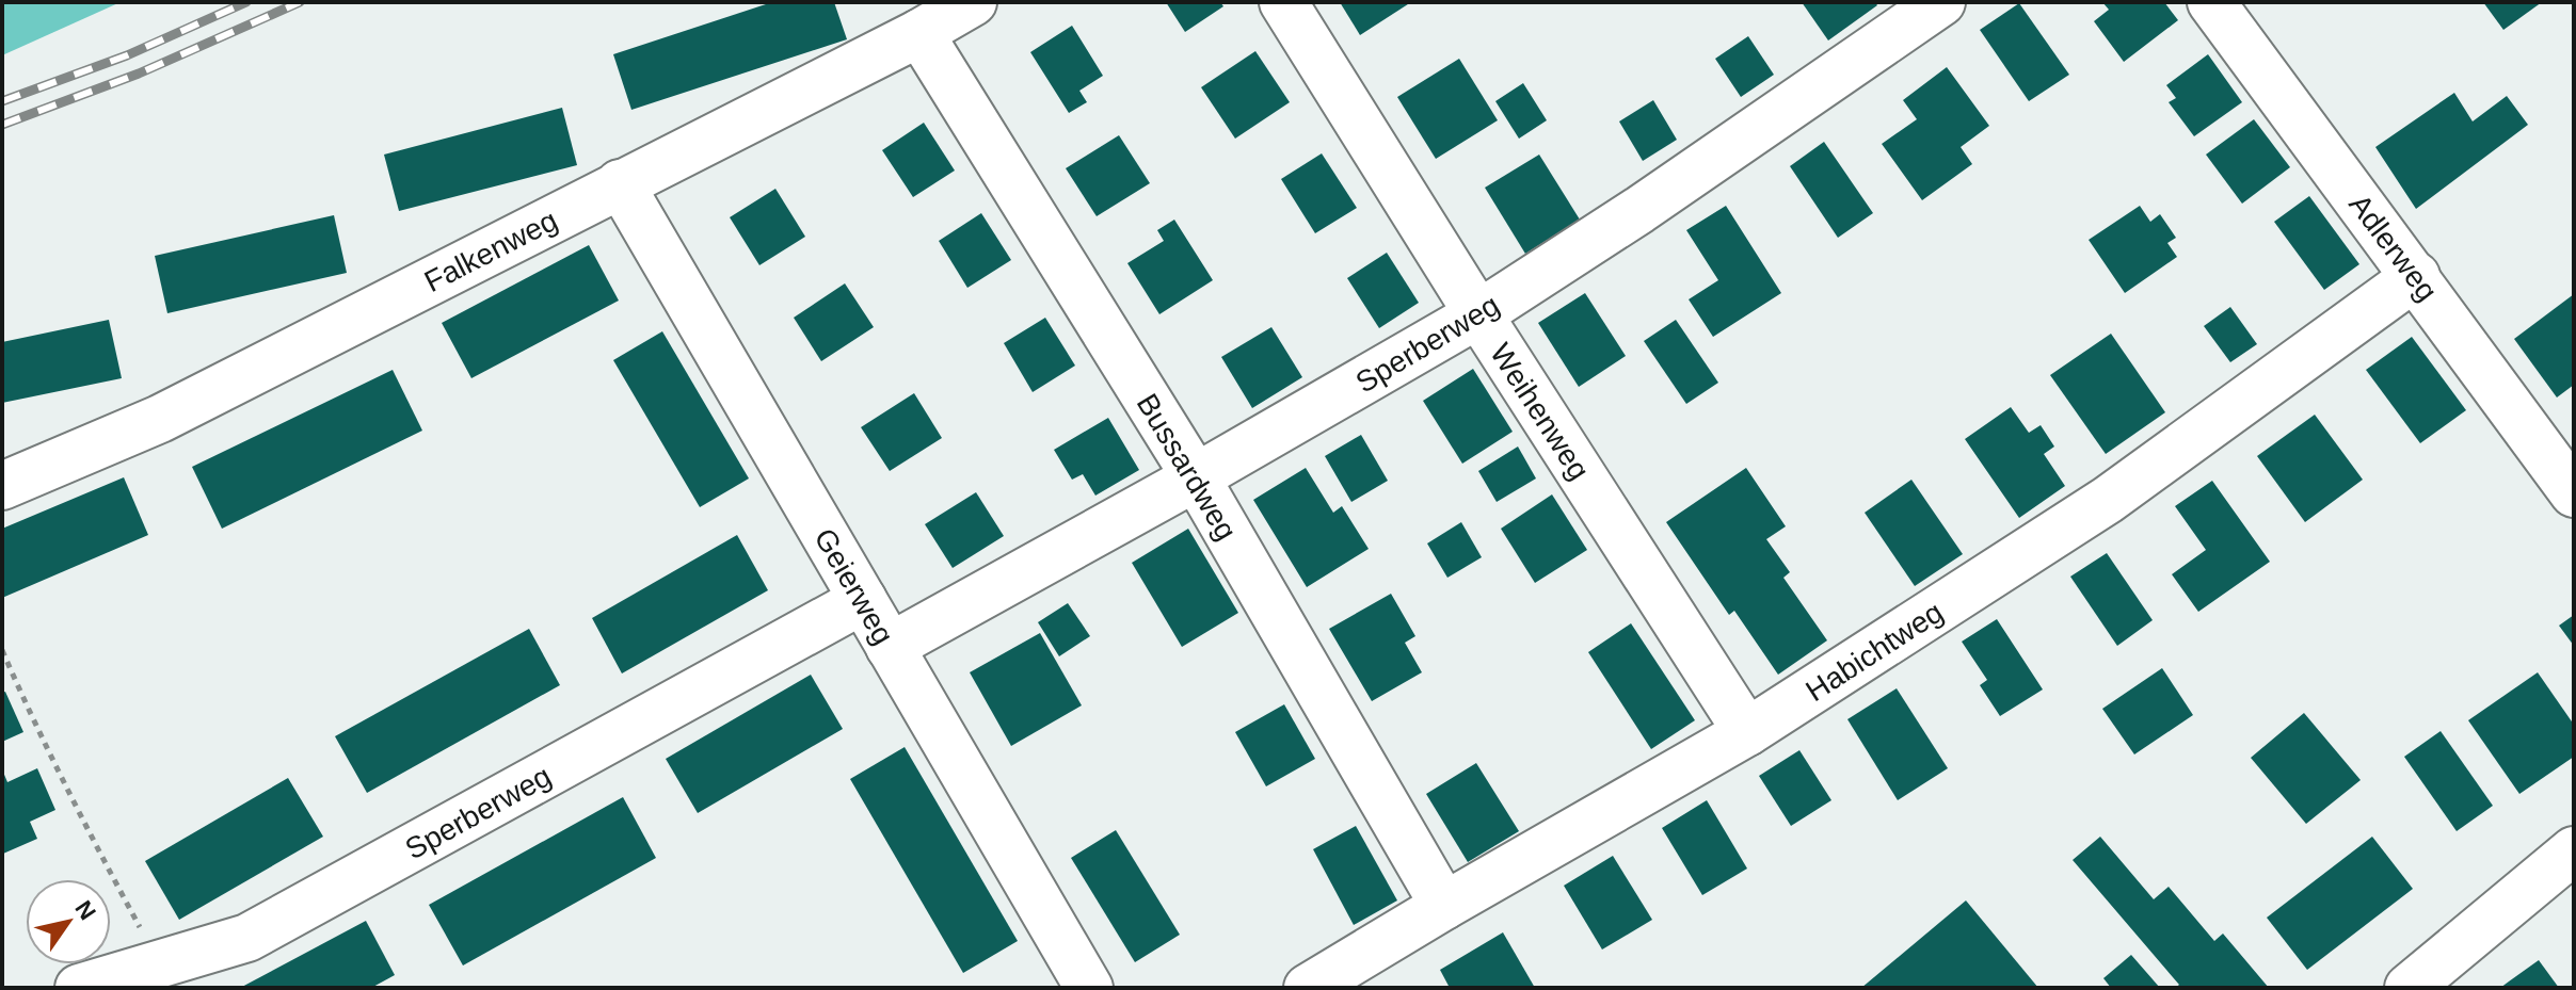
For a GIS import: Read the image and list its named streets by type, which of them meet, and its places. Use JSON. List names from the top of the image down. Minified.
{"streets":{"street":["Adlerweg","Falkenweg","Sperberweg","Weihenweg","Bussardweg","Geierweg","Habichtweg"]},"crossings":[["Adlerweg","Habichtweg"],["Falkenweg","Bussardweg"],["Falkenweg","Geierweg"],["Sperberweg","Weihenweg"],["Sperberweg","Bussardweg"],["Sperberweg","Geierweg"],["Weihenweg","Habichtweg"],["Bussardweg","Habichtweg"]],"north":"top right"}
